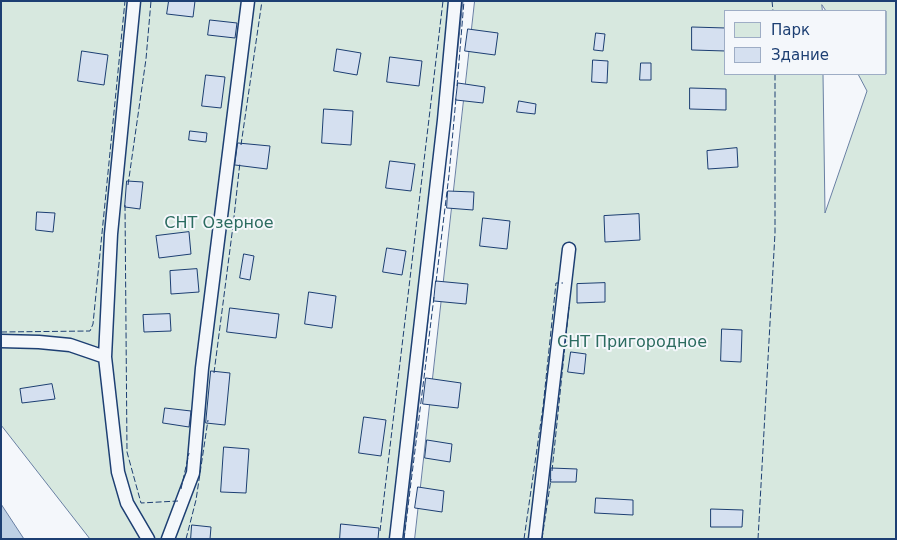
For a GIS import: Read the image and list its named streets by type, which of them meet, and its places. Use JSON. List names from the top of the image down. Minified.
{"parks":["СНТ Озерное","СНТ Пригородное"],"legend":["Парк","Здание"]}
